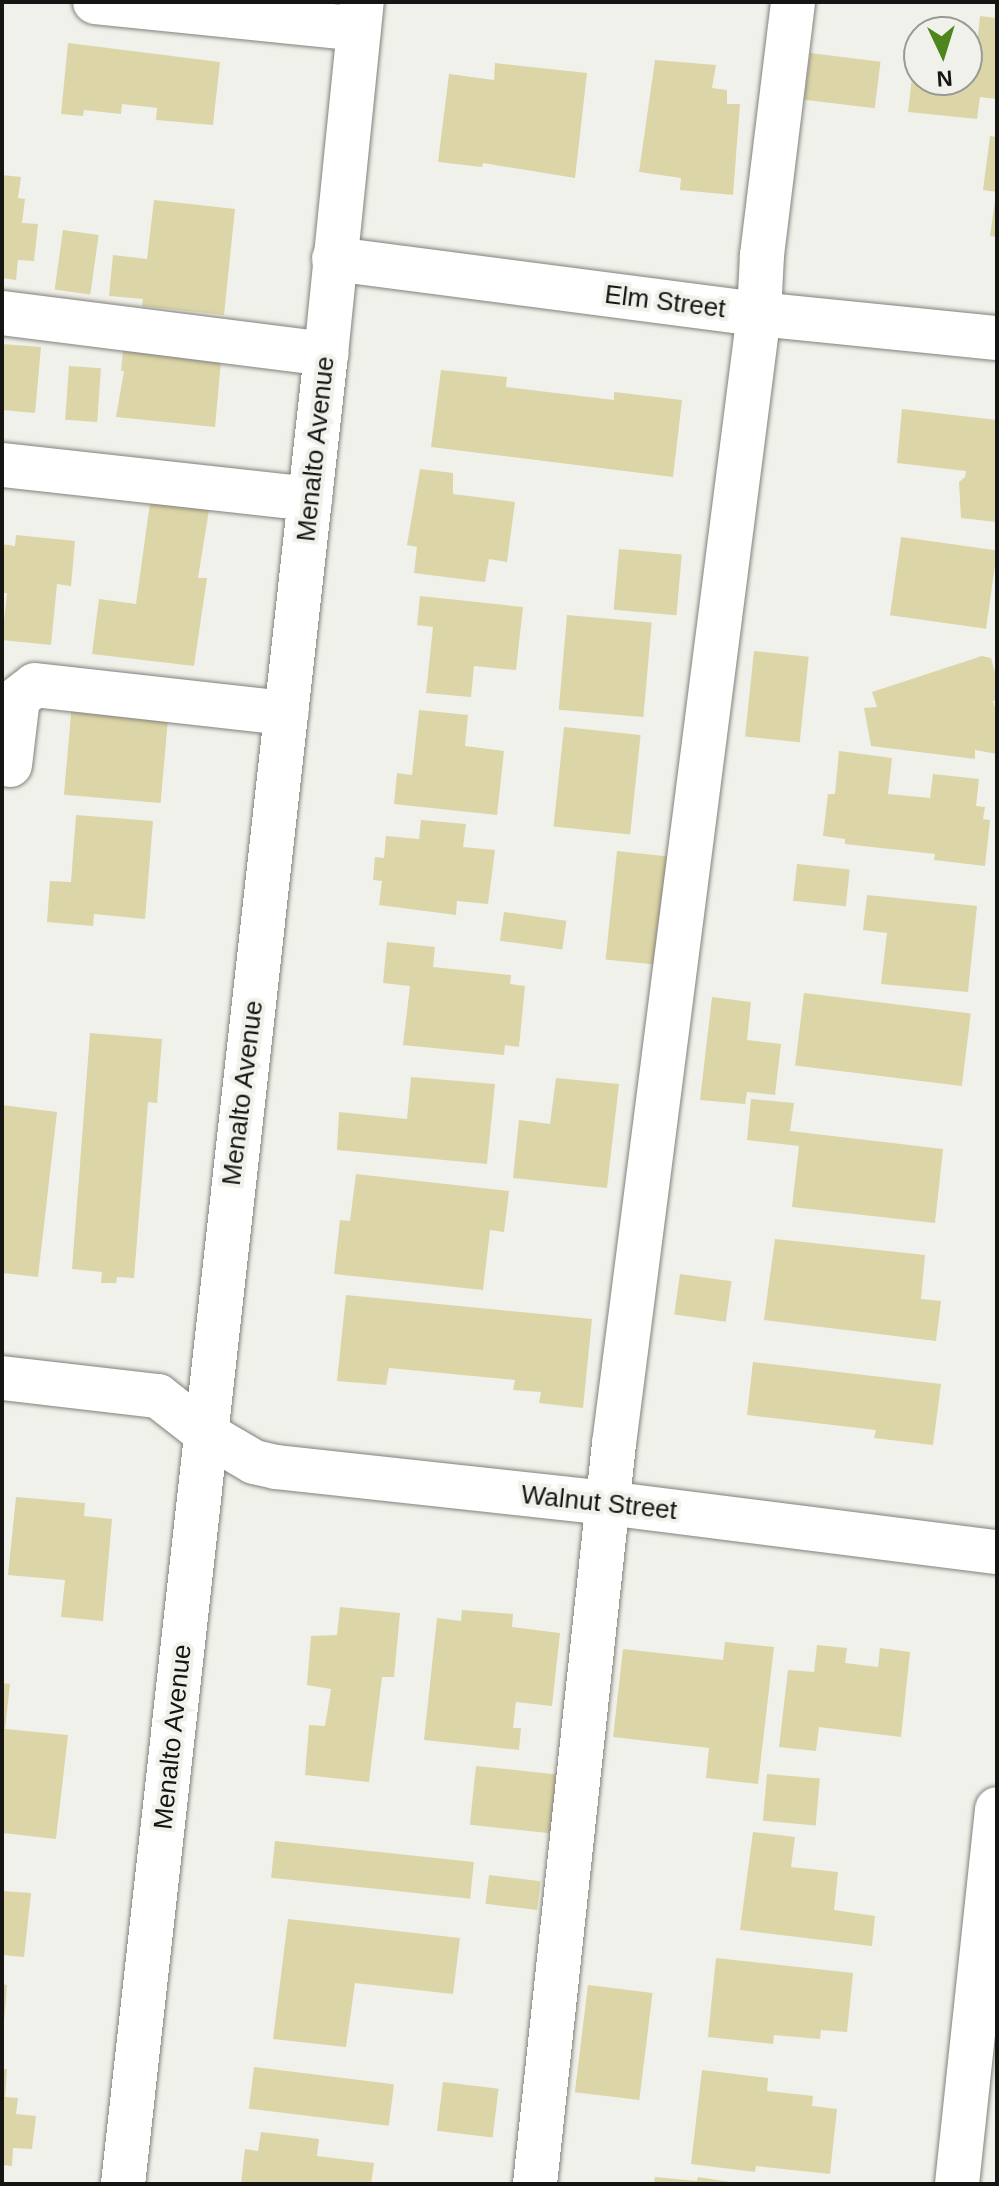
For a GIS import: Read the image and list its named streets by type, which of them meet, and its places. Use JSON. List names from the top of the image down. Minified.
{"streets":{"street":["Elm Street","Menalto Avenue","Walnut Street"]},"crossings":[["Elm Street","Menalto Avenue"],["Menalto Avenue","Walnut Street"]],"north":"bottom"}
